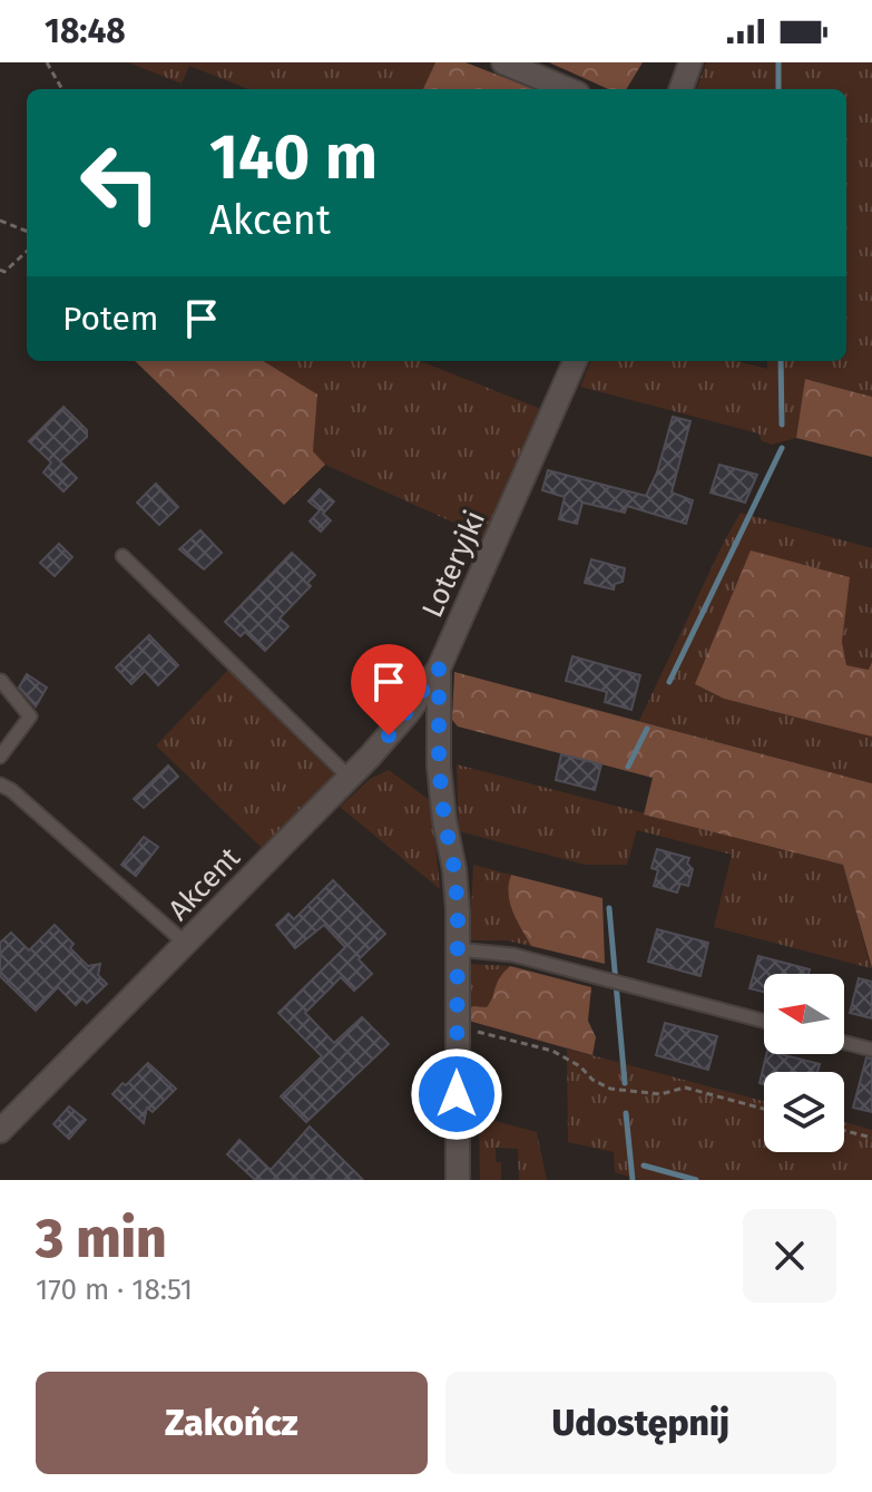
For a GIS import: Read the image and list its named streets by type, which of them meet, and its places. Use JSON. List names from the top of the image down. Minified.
{"streets":{"street":["Loteryjki","Akcent"]},"crossings":[["Loteryjki","Akcent"]],"north":"left","page":{"status":"18:48","turn":["140 m","Akcent"],"then":"Potem","heading":["3 min","170 m · 18:51"],"buttons":["Zakończ","Udostępnij"]}}
